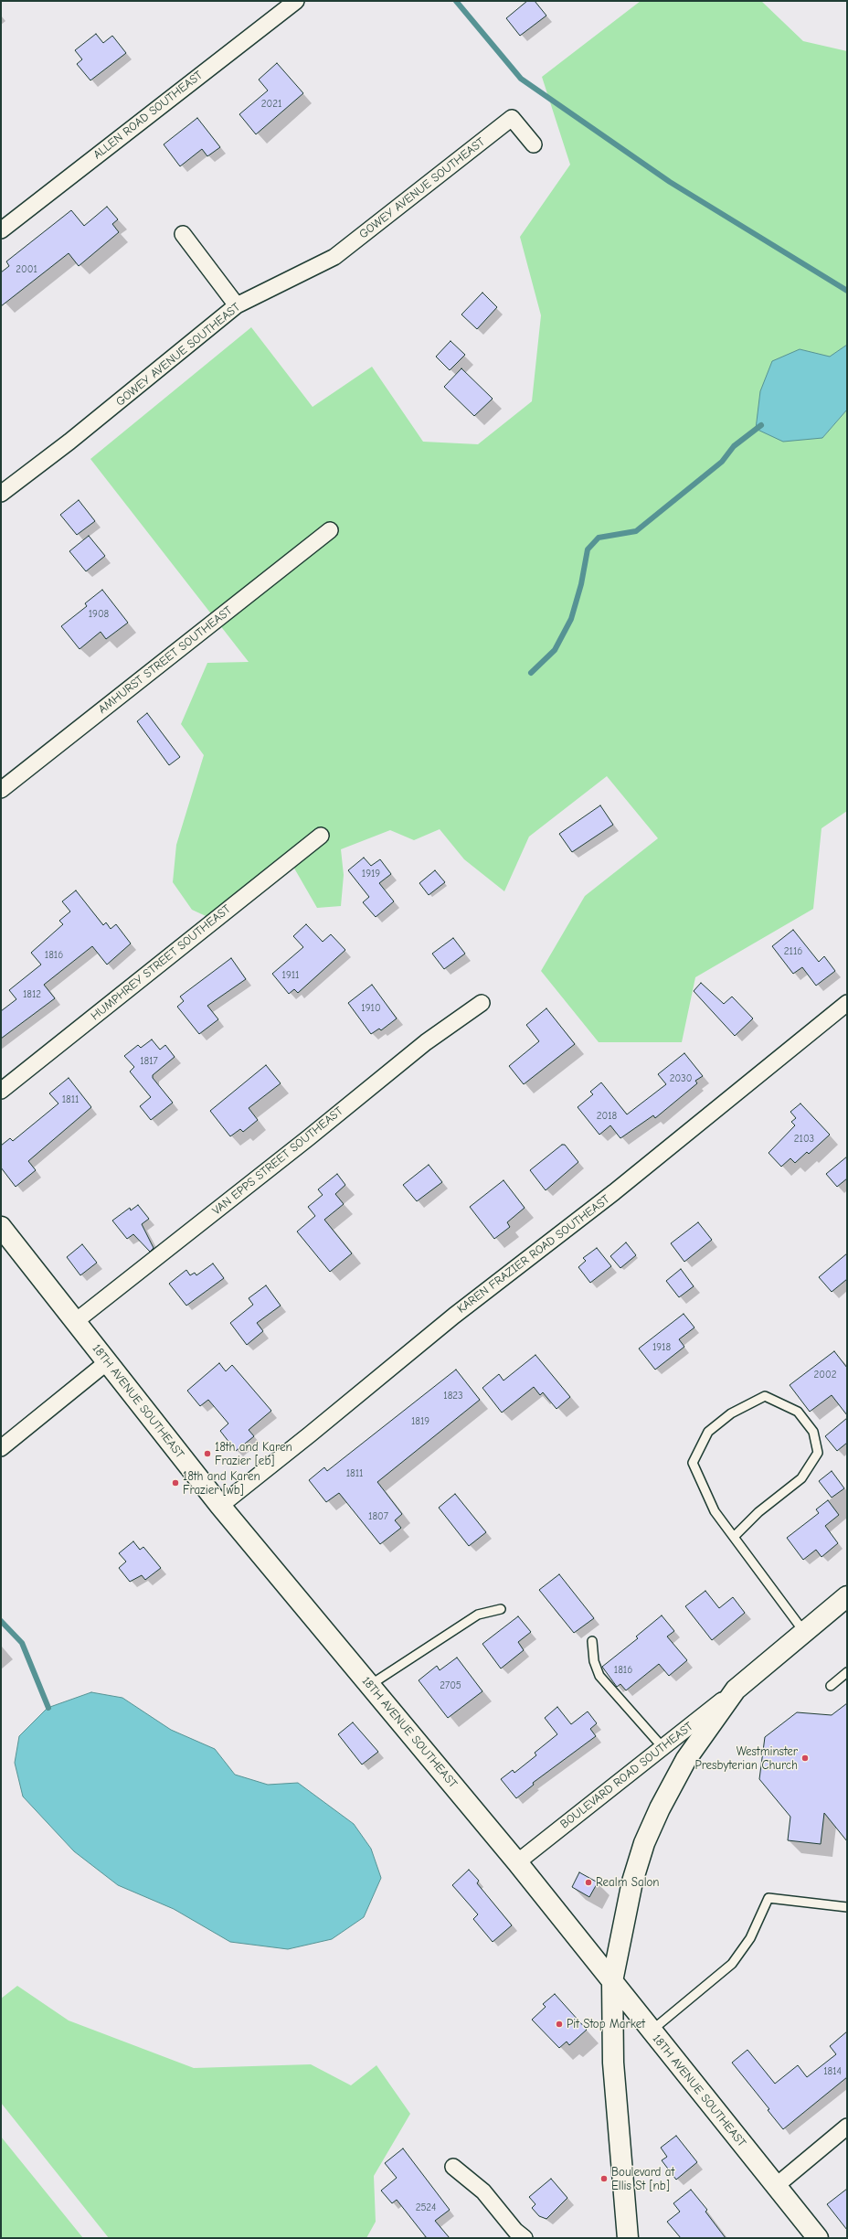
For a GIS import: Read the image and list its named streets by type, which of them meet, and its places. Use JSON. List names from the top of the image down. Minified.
{"streets":{"street":["ALLEN ROAD SOUTHEAST","GOWEY AVENUE SOUTHEAST","AMHURST STREET SOUTHEAST","HUMPHREY STREET SOUTHEAST","VAN EPPS STREET SOUTHEAST","KAREN FRAZIER ROAD SOUTHEAST","18TH AVENUE SOUTHEAST","BOULEVARD ROAD SOUTHEAST"]},"crossings":[["VAN EPPS STREET SOUTHEAST","18TH AVENUE SOUTHEAST"],["KAREN FRAZIER ROAD SOUTHEAST","18TH AVENUE SOUTHEAST"],["18TH AVENUE SOUTHEAST","BOULEVARD ROAD SOUTHEAST"]],"places":["18th and Karen Frazier [eb]","18th and Karen Frazier [wb]","Westminster Presbyterian Church","Realm Salon","Pit Stop Market","Boulevard at Ellis St [nb]"],"house_numbers":["2021","2001","1908","1919","2116","1816","1911","1812","1910","1817","2030","1811","2018","2103","1918","2002","1823","1819","1811","1807","1816","2705","1814","2524"]}
